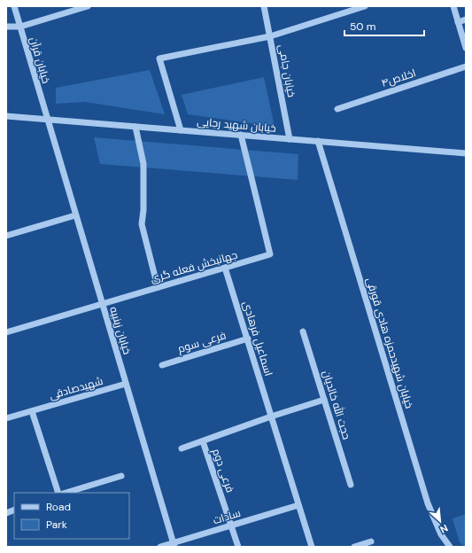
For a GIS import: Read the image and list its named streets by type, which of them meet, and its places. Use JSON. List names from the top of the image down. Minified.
{"streets":{"street":["خیابان قرآن","خیابان جامی","اخلاص۴","خیابان شهید رجایی","جهانبخش فعله گری","خیابان زینبیه","اسماعیل فرهادی","فرعی سوم","خیابان شهیدحمزه هادی قورقی","شهیدصادقی","حجت الله خالدیان","فرعی دوم","سادات"]},"crossings":[["خیابان قرآن","خیابان شهید رجایی"],["خیابان قرآن","خیابان زینبیه"],["خیابان جامی","خیابان شهید رجایی"],["خیابان شهید رجایی","جهانبخش فعله گری"],["خیابان شهید رجایی","خیابان زینبیه"],["خیابان شهید رجایی","خیابان شهیدحمزه هادی قورقی"],["جهانبخش فعله گری","خیابان زینبیه"],["جهانبخش فعله گری","اسماعیل فرهادی"],["خیابان زینبیه","شهیدصادقی"],["خیابان زینبیه","سادات"],["اسماعیل فرهادی","فرعی سوم"],["اسماعیل فرهادی","سادات"],["فرعی دوم","سادات"]],"legend":["Road","Park"],"scale_bar":"50 m","north":"bottom right"}
